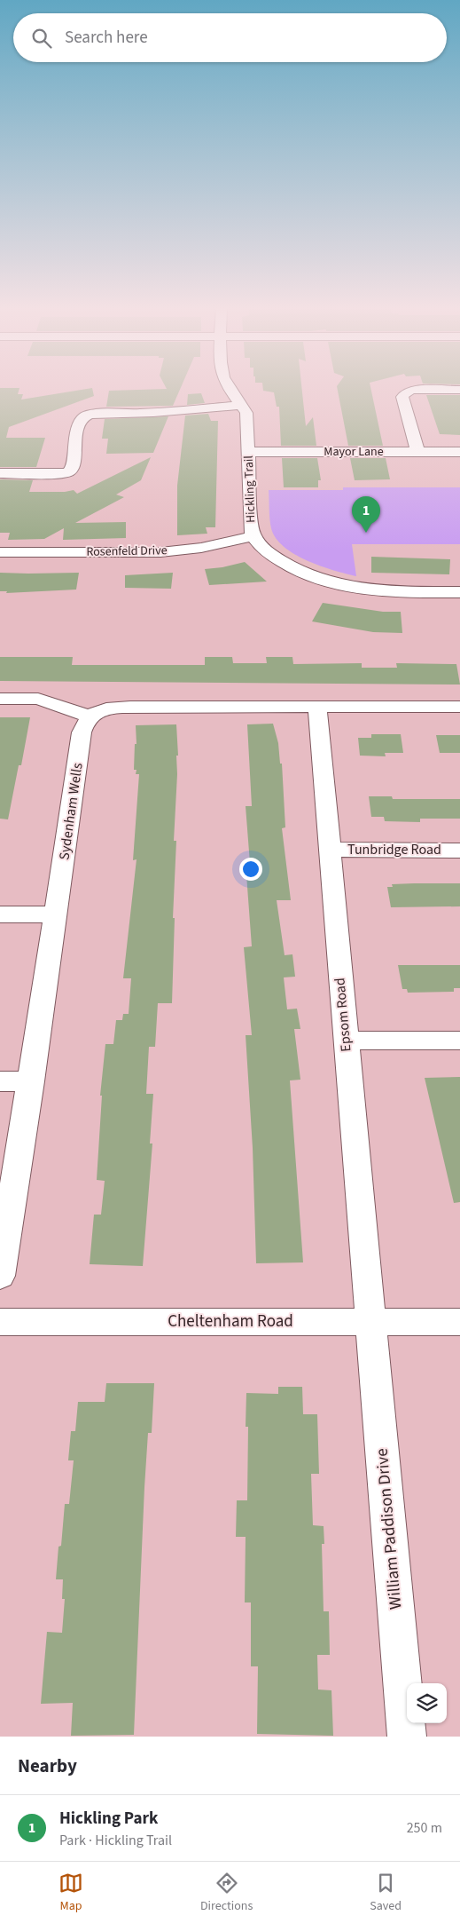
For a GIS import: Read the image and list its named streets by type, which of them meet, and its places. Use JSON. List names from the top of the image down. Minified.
{"streets":{"street":["Mayor Lane","Hickling Trail","Rosenfeld Drive","Sydenham Wells","Tunbridge Road","Epsom Road","Cheltenham Road","William Paddison Drive"]},"crossings":[["Mayor Lane","Hickling Trail"],["Hickling Trail","Rosenfeld Drive"],["Tunbridge Road","Epsom Road"],["Epsom Road","Cheltenham Road"],["Epsom Road","William Paddison Drive"],["Cheltenham Road","William Paddison Drive"]],"page":{"search":"Search here","pins":"1","heading":"Nearby","list":[{"mark":"1","name":"Hickling Park","note":"Park · Hickling Trail","value":"250 m"}],"nav":["Map","Directions","Saved"]}}
